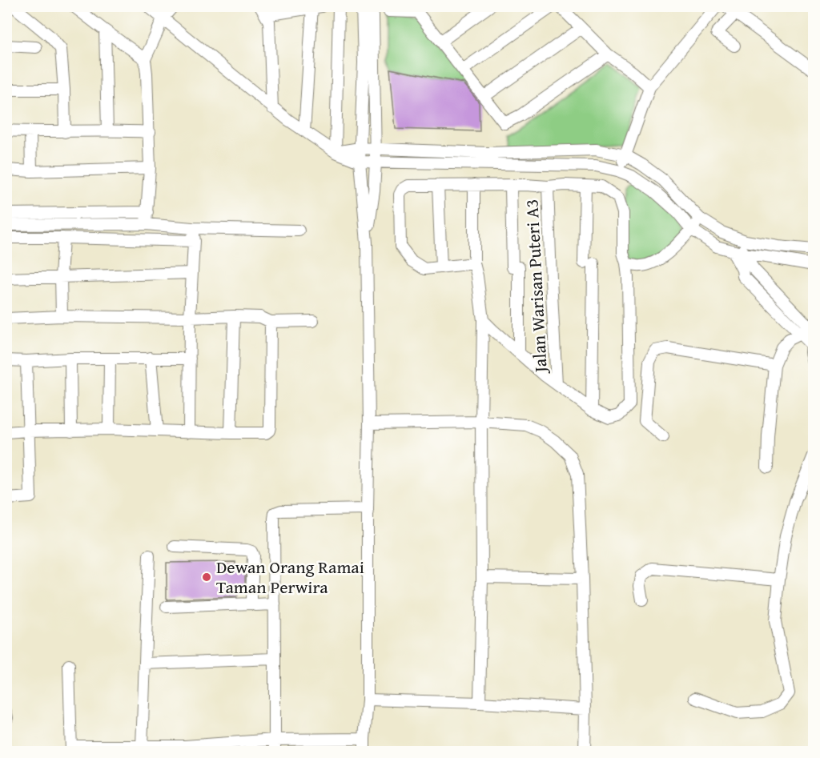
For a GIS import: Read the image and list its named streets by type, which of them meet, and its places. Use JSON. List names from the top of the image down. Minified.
{"streets":{"street":["Jalan Warisan Puteri A3"]},"places":["Dewan Orang Ramai Taman Perwira"]}
